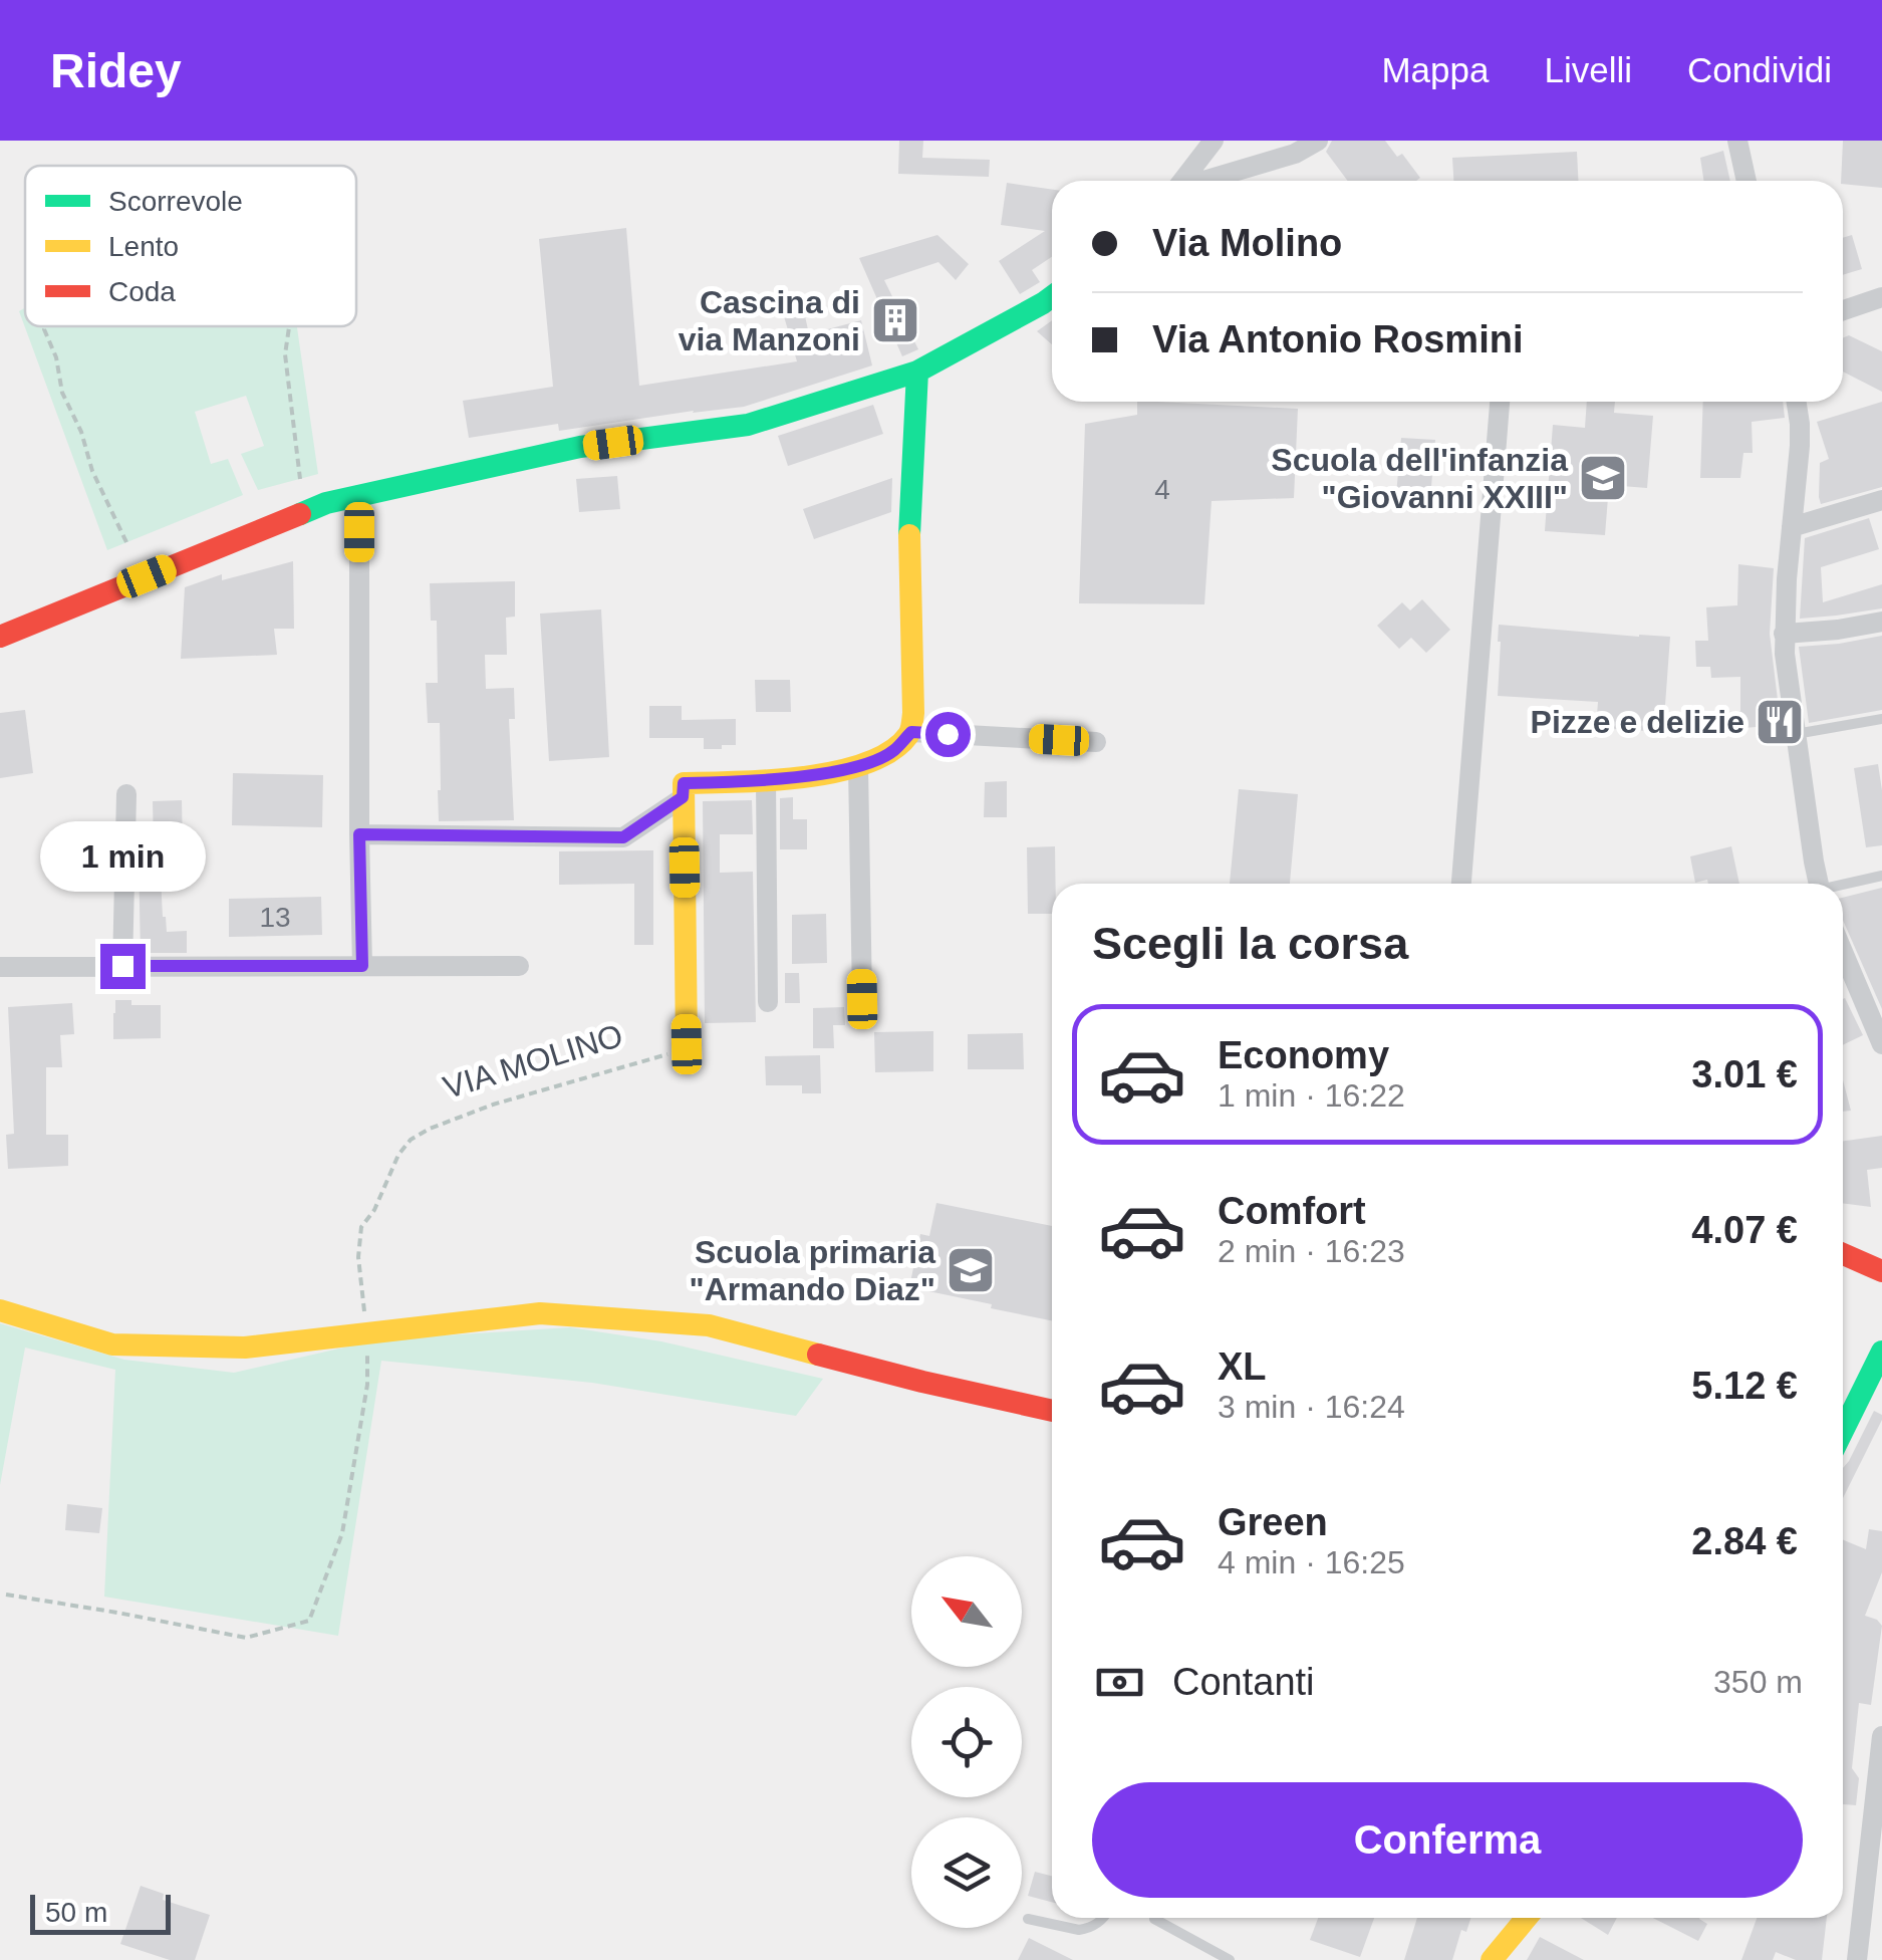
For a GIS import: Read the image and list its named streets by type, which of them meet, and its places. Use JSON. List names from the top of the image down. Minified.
{"streets":{"path":["VIA MOLINO"]},"places":{"building":["Cascina di via Manzoni"],"school or university":["Scuola dell'infanzia \"Giovanni XXIII\"","Scuola primaria \"Armando Diaz\""],"restaurant":["Pizze e delizie"]},"house_numbers":["4","13"],"legend":["Scorrevole","Lento","Coda"],"scale_bar":"50 m","north":"top left","page":{"header":"Ridey","nav":["Mappa","Livelli","Condividi"],"banner":["Via Molino","Via Antonio Rosmini"],"bubble":"1 min","heading":"Scegli la corsa","list":[{"name":"Economy","note":"1 min · 16:22","value":"3.01 €"},{"name":"Comfort","note":"2 min · 16:23","value":"4.07 €"},{"name":"XL","note":"3 min · 16:24","value":"5.12 €"},{"name":"Green","note":"4 min · 16:25","value":"2.84 €"}],"pay":["Contanti","350 m"],"buttons":"Conferma","scale":"50 m"}}
